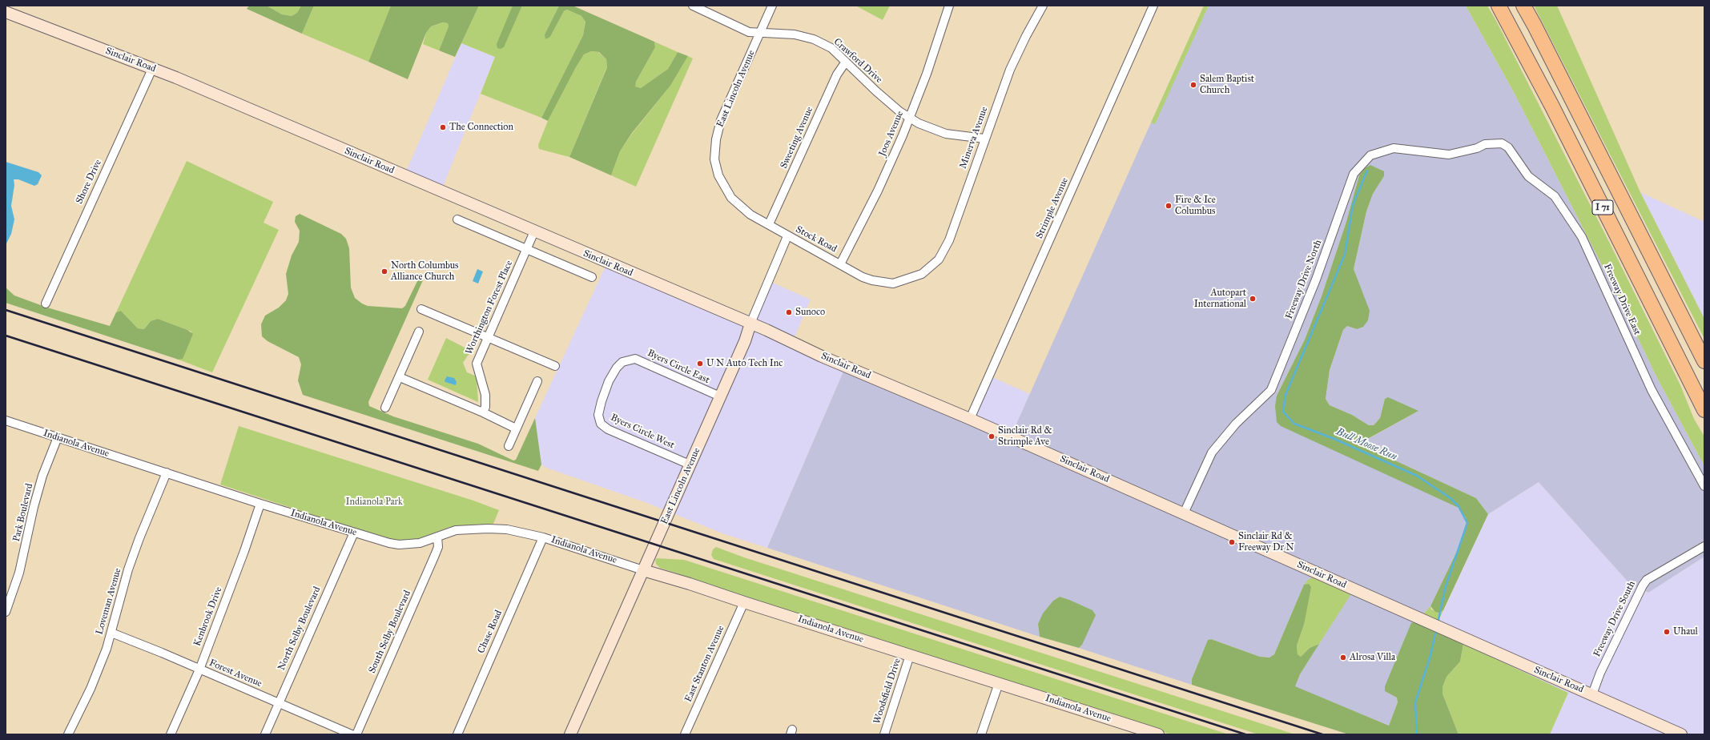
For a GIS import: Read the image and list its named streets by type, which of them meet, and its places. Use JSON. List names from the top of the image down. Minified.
{"streets":{"highway":["I 71"],"main road":["Sinclair Road","East Lincoln Avenue","Indianola Avenue"],"street":["Crawford Drive","Joos Avenue","Sweeting Avenue","Minerva Avenue","Shore Drive","Strimple Avenue","Stock Road","Freeway Drive North","Freeway Drive East","Worthington Forest Place","Byers Circle East","Byers Circle West","Park Boulevard","Loveman Avenue","Kenbrook Drive","Freeway Drive South","North Selby Boulevard","South Selby Boulevard","Chase Road","East Stanton Avenue","Forest Avenue","Woodsfield Drive"]},"crossings":[["Sinclair Road","East Lincoln Avenue"],["Sinclair Road","Shore Drive"],["Sinclair Road","Strimple Avenue"],["Sinclair Road","Freeway Drive North"],["Sinclair Road","Worthington Forest Place"],["Sinclair Road","Freeway Drive South"],["Crawford Drive","East Lincoln Avenue"],["Crawford Drive","Joos Avenue"],["Crawford Drive","Sweeting Avenue"],["Crawford Drive","Minerva Avenue"],["East Lincoln Avenue","Stock Road"],["East Lincoln Avenue","Byers Circle East"],["East Lincoln Avenue","Byers Circle West"],["East Lincoln Avenue","Indianola Avenue"],["Joos Avenue","Stock Road"],["Sweeting Avenue","Stock Road"],["Minerva Avenue","Stock Road"],["Freeway Drive North","Freeway Drive East"],["Byers Circle East","Byers Circle West"],["Indianola Avenue","Park Boulevard"],["Indianola Avenue","Loveman Avenue"],["Indianola Avenue","Kenbrook Drive"],["Indianola Avenue","North Selby Boulevard"],["Indianola Avenue","South Selby Boulevard"],["Indianola Avenue","Chase Road"],["Indianola Avenue","East Stanton Avenue"],["Indianola Avenue","Woodsfield Drive"],["Loveman Avenue","Forest Avenue"],["Kenbrook Drive","Forest Avenue"],["North Selby Boulevard","Forest Avenue"]],"water":["Bull Moose Run"],"parks":["Indianola Park"],"places":["Salem Baptist Church","The Connection","Fire & Ice Columbus","North Columbus Alliance Church","Autopart International","Sunoco","U N Auto Tech Inc","Sinclair Rd & Strimple Ave","Sinclair Rd & Freeway Dr N","Uhaul","Alrosa Villa"]}
